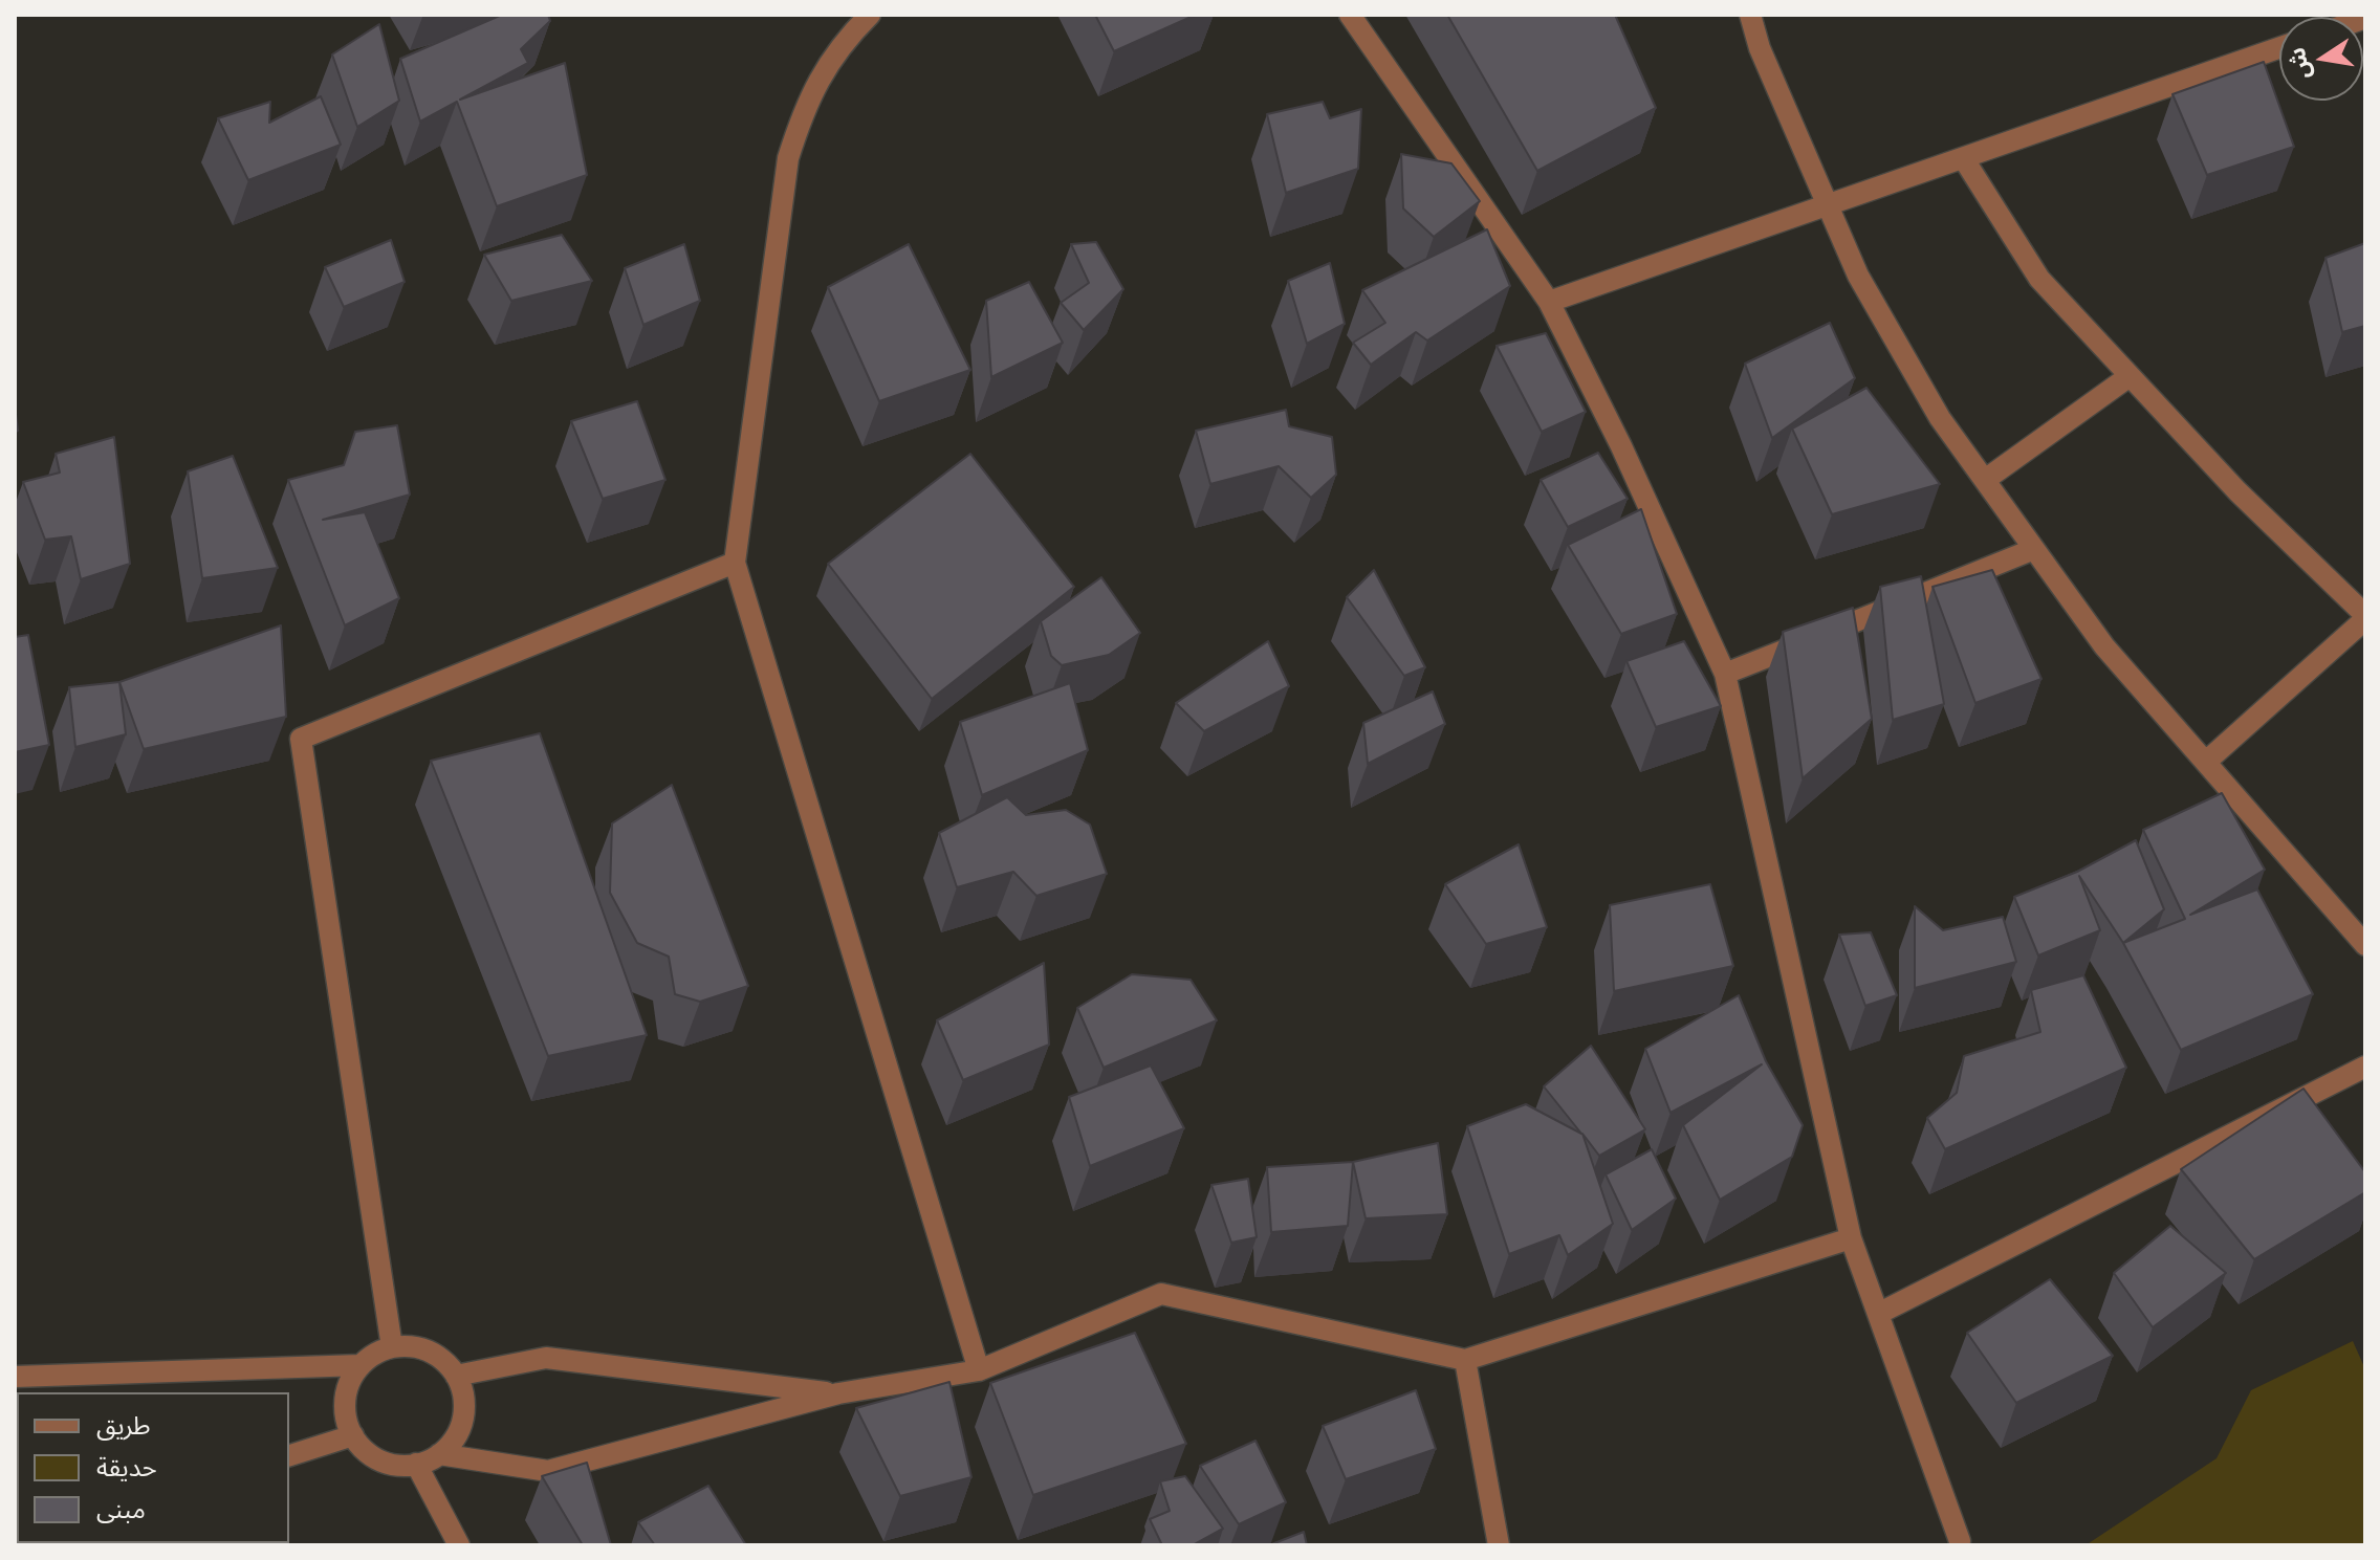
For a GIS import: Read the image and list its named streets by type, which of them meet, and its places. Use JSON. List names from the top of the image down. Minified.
{"legend":["طريق","حديقة","مبنى"],"north":"left"}
